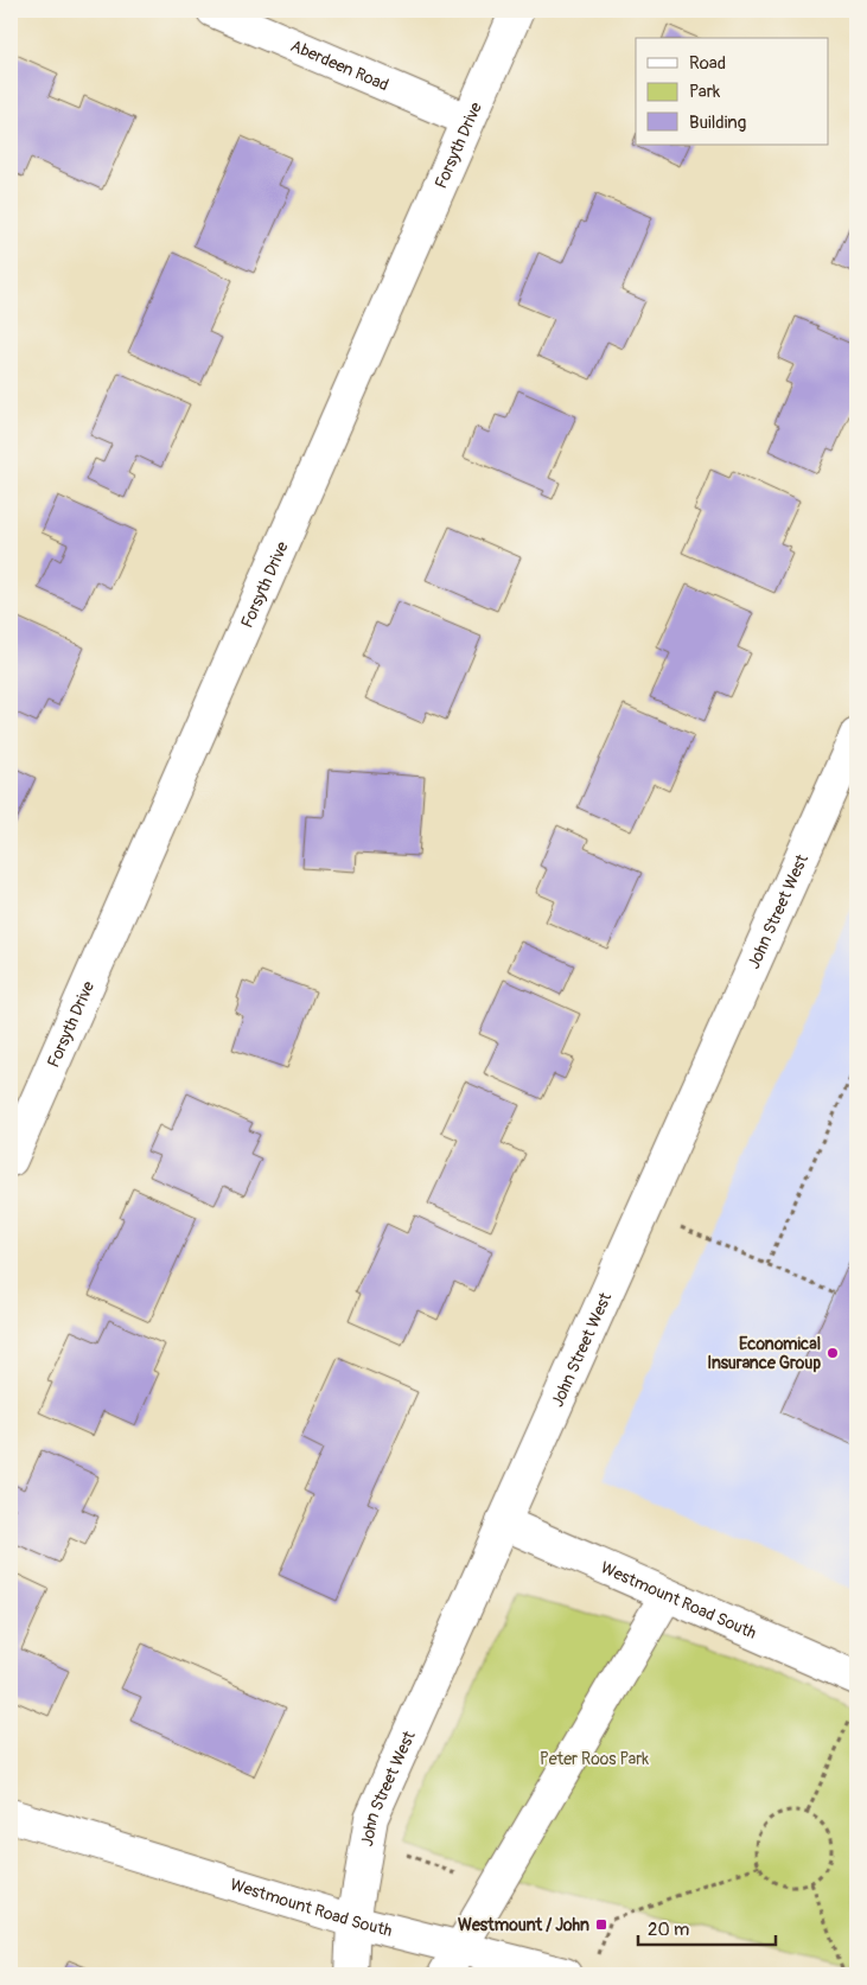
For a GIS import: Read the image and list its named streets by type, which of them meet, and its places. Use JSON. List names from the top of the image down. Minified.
{"streets":{"street":["Aberdeen Road","Forsyth Drive","John Street West","Westmount Road South"]},"crossings":[["Aberdeen Road","Forsyth Drive"],["John Street West","Westmount Road South"]],"parks":["Peter Roos Park"],"places":{"other":["Economical Insurance Group"],"transit":["Westmount / John"]},"legend":["Road","Park","Building"],"scale_bar":"20 m"}
